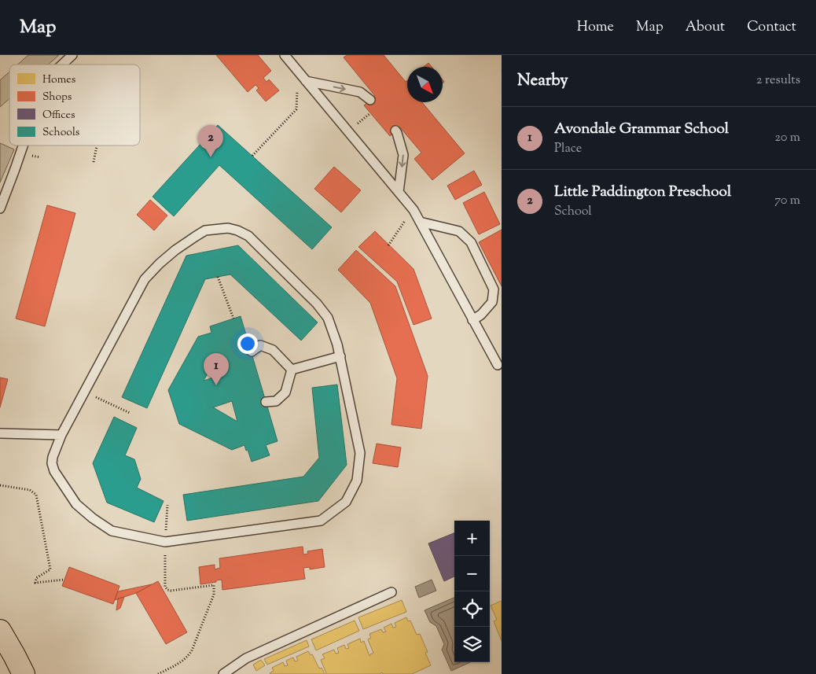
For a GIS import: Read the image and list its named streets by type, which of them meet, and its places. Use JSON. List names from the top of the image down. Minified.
{"legend":["Homes","Shops","Offices","Schools"],"north":"bottom right","page":{"header":"Map","nav":["Home","Map","About","Contact"],"heading":["Nearby","2 results"],"list":[{"mark":"1","name":"Avondale Grammar School","note":"Place","value":"20 m"},{"mark":"2","name":"Little Paddington Preschool","note":"School","value":"70 m"}],"pins":["2","1"],"map_buttons":["+","−"]}}
